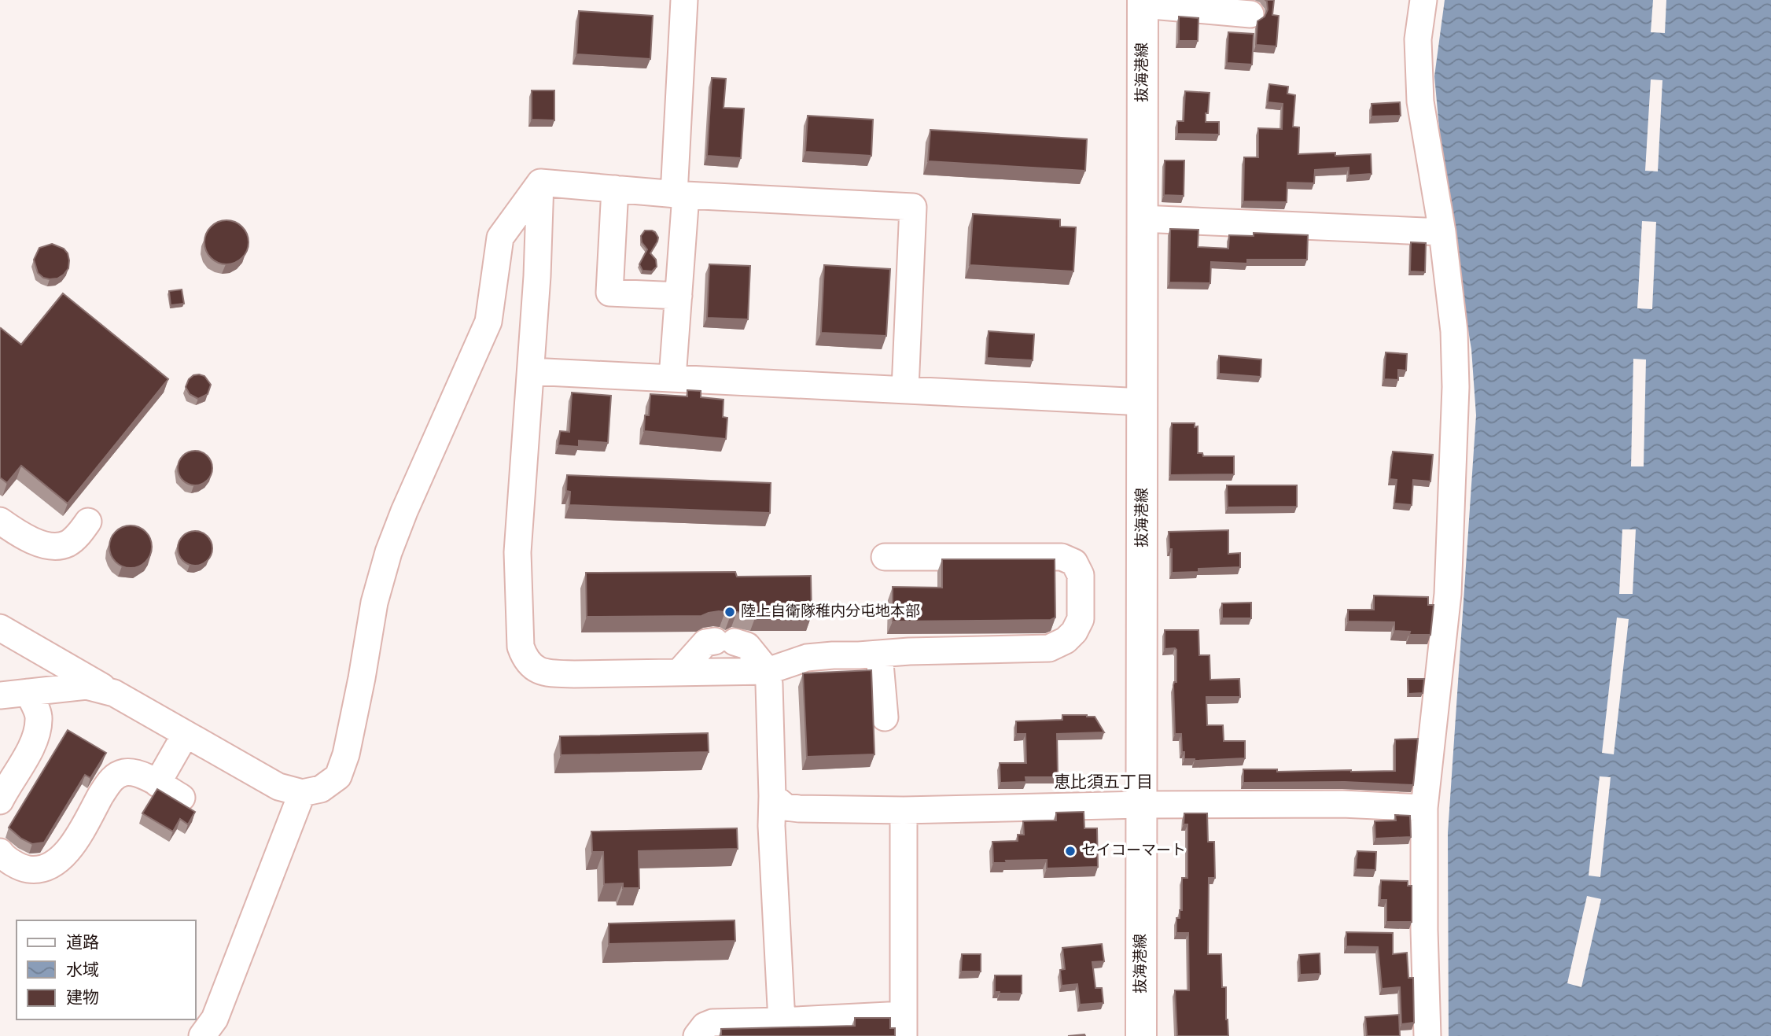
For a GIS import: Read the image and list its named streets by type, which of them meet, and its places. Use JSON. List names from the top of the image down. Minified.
{"streets":{"main road":["抜海港線"]},"districts":["恵比須五丁目"],"places":["陸上自衛隊稚内分屯地本部","セイコーマート"],"legend":["道路","水域","建物"]}
